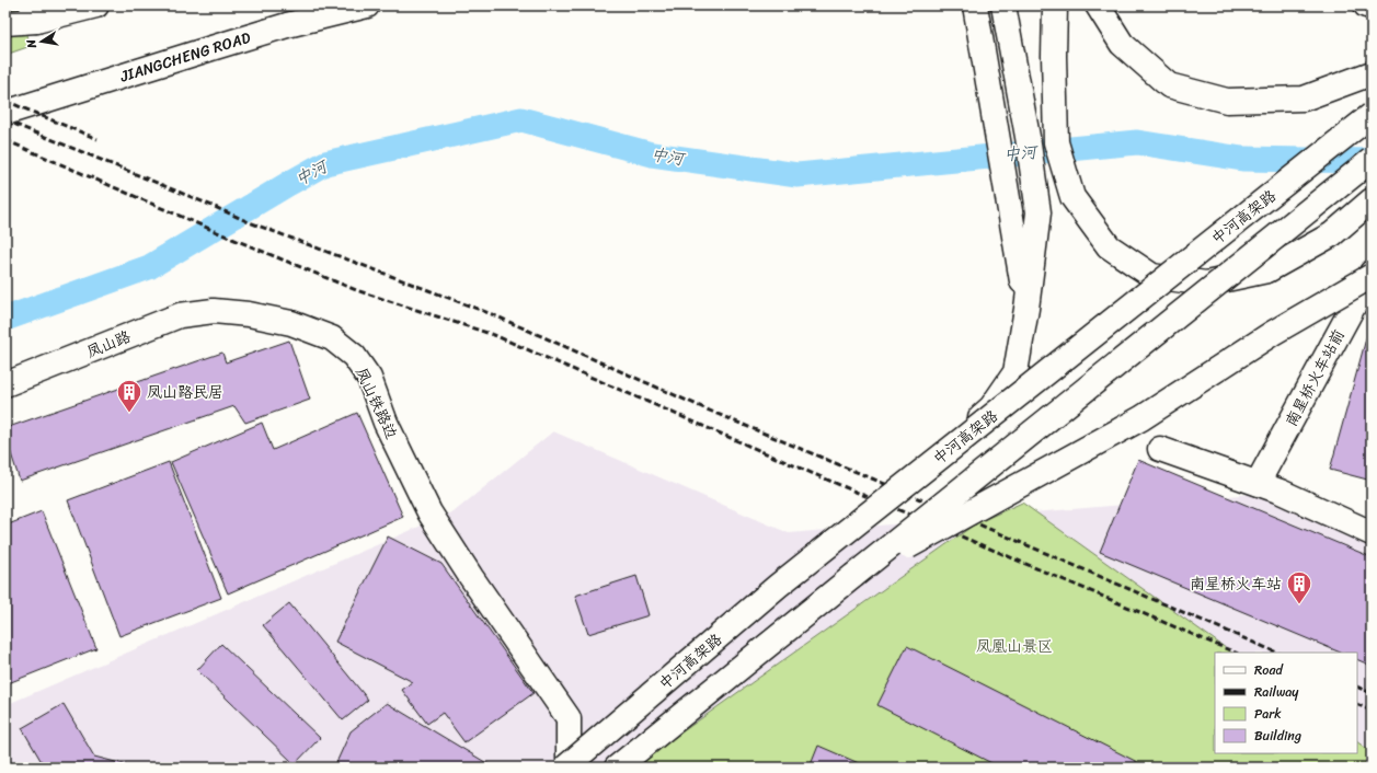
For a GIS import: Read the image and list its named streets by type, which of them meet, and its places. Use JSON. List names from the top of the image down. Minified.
{"streets":{"main road":["JIANGCHENG ROAD","中河高架路","凤山路","南星桥火车站前","凤山铁路边"]},"crossings":[["中河高架路","凤山铁路边"],["凤山路","凤山铁路边"]],"water":["中河"],"parks":["凤凰山景区"],"places":{"building":["凤山路民居","南星桥火车站"]},"legend":["Road","Railway","Park","Building"],"north":"left"}
